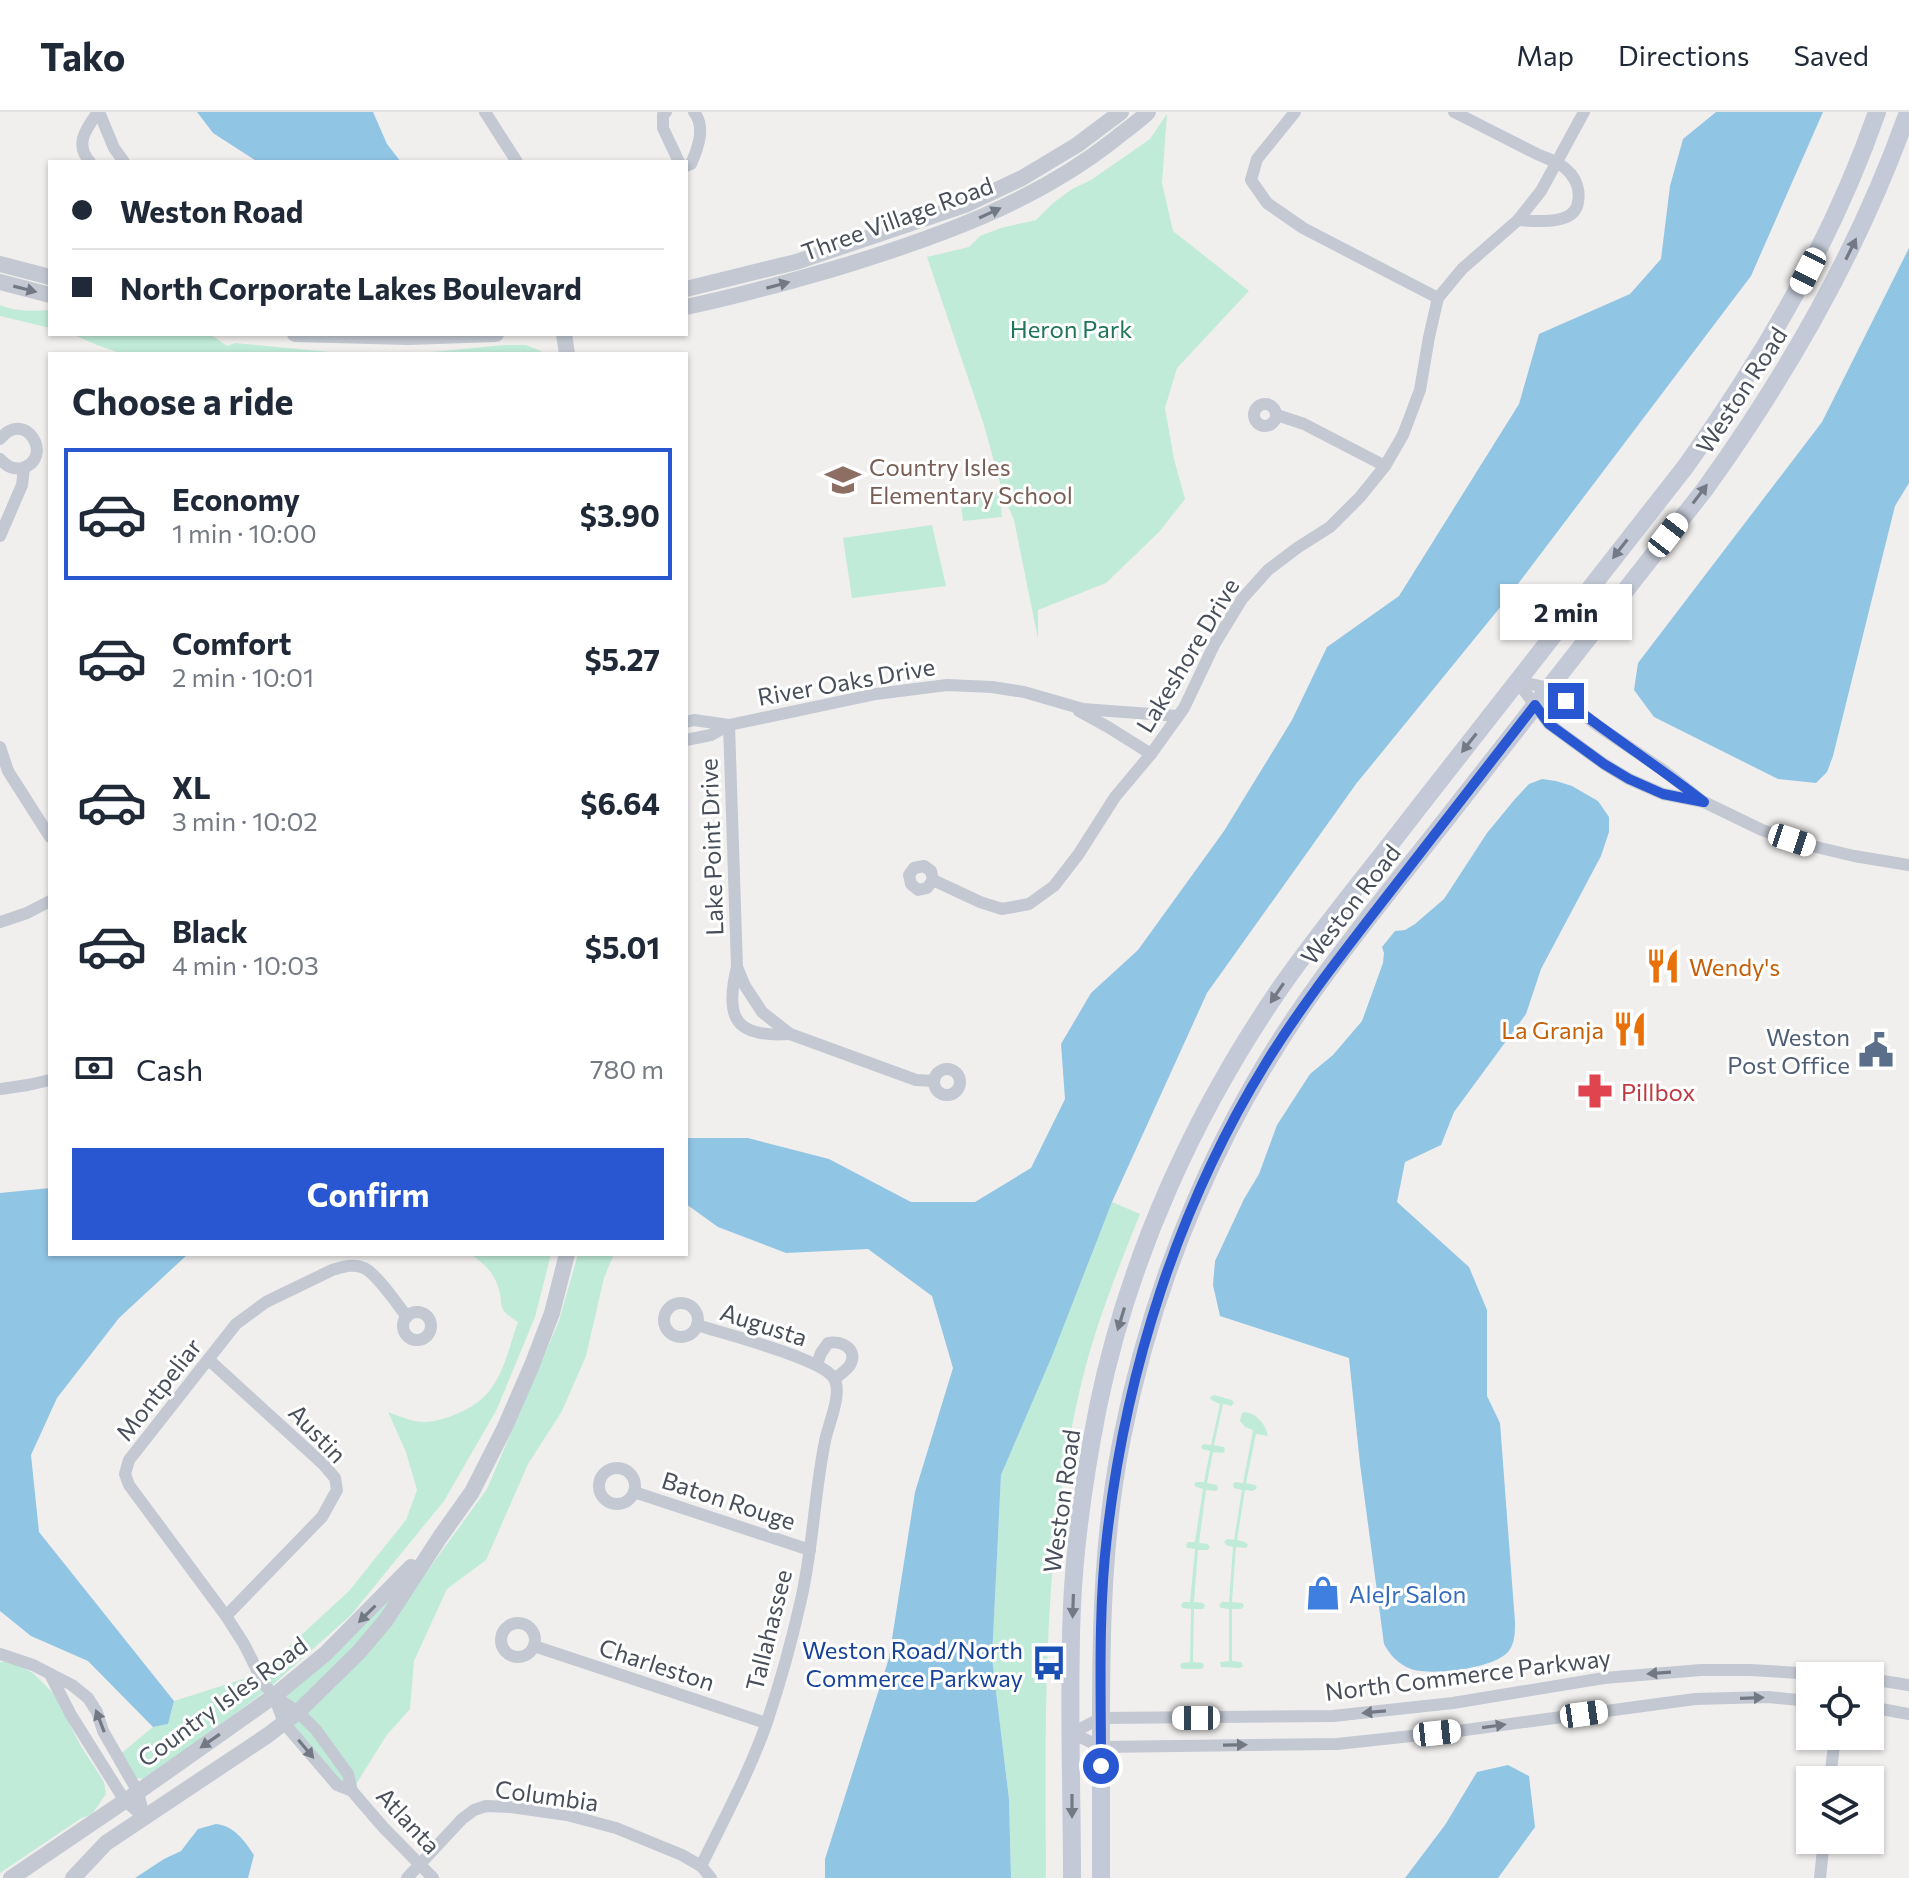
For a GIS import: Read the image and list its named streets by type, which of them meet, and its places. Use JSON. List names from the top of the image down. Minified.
{"streets":{"main road":["Weston Road"],"street":["Three Village Road","Lakeshore Drive","River Oaks Drive","Lake Point Drive","Augusta","Montpeliar","Austin","Baton Rouge","Tallahassee","Charleston","North Commerce Parkway","Country Isles Road","Columbia","Atlanta"]},"crossings":[["Weston Road","North Commerce Parkway"],["Lakeshore Drive","River Oaks Drive"],["River Oaks Drive","Lake Point Drive"],["Augusta","Tallahassee"],["Montpeliar","Austin"],["Montpeliar","Country Isles Road"],["Montpeliar","Atlanta"],["Baton Rouge","Tallahassee"],["Tallahassee","Charleston"],["Tallahassee","Columbia"],["Country Isles Road","Atlanta"],["Columbia","Atlanta"]],"parks":["Heron Park"],"places":{"school or university":["Country Isles Elementary School"],"restaurant":["Wendy's","La Granja"],"public building":["Weston Post Office"],"pharmacy":["Pillbox"],"shop":["AleJr Salon"],"bus stop":["Weston Road/North Commerce Parkway"]},"page":{"header":"Tako","nav":["Map","Directions","Saved"],"banner":["Weston Road","North Corporate Lakes Boulevard"],"heading":"Choose a ride","list":[{"name":"Economy","note":"1 min · 10:00","value":"$3.90"},{"name":"Comfort","note":"2 min · 10:01","value":"$5.27"},{"name":"XL","note":"3 min · 10:02","value":"$6.64"},{"name":"Black","note":"4 min · 10:03","value":"$5.01"}],"bubble":"2 min","pay":["Cash","780 m"],"buttons":"Confirm"}}
